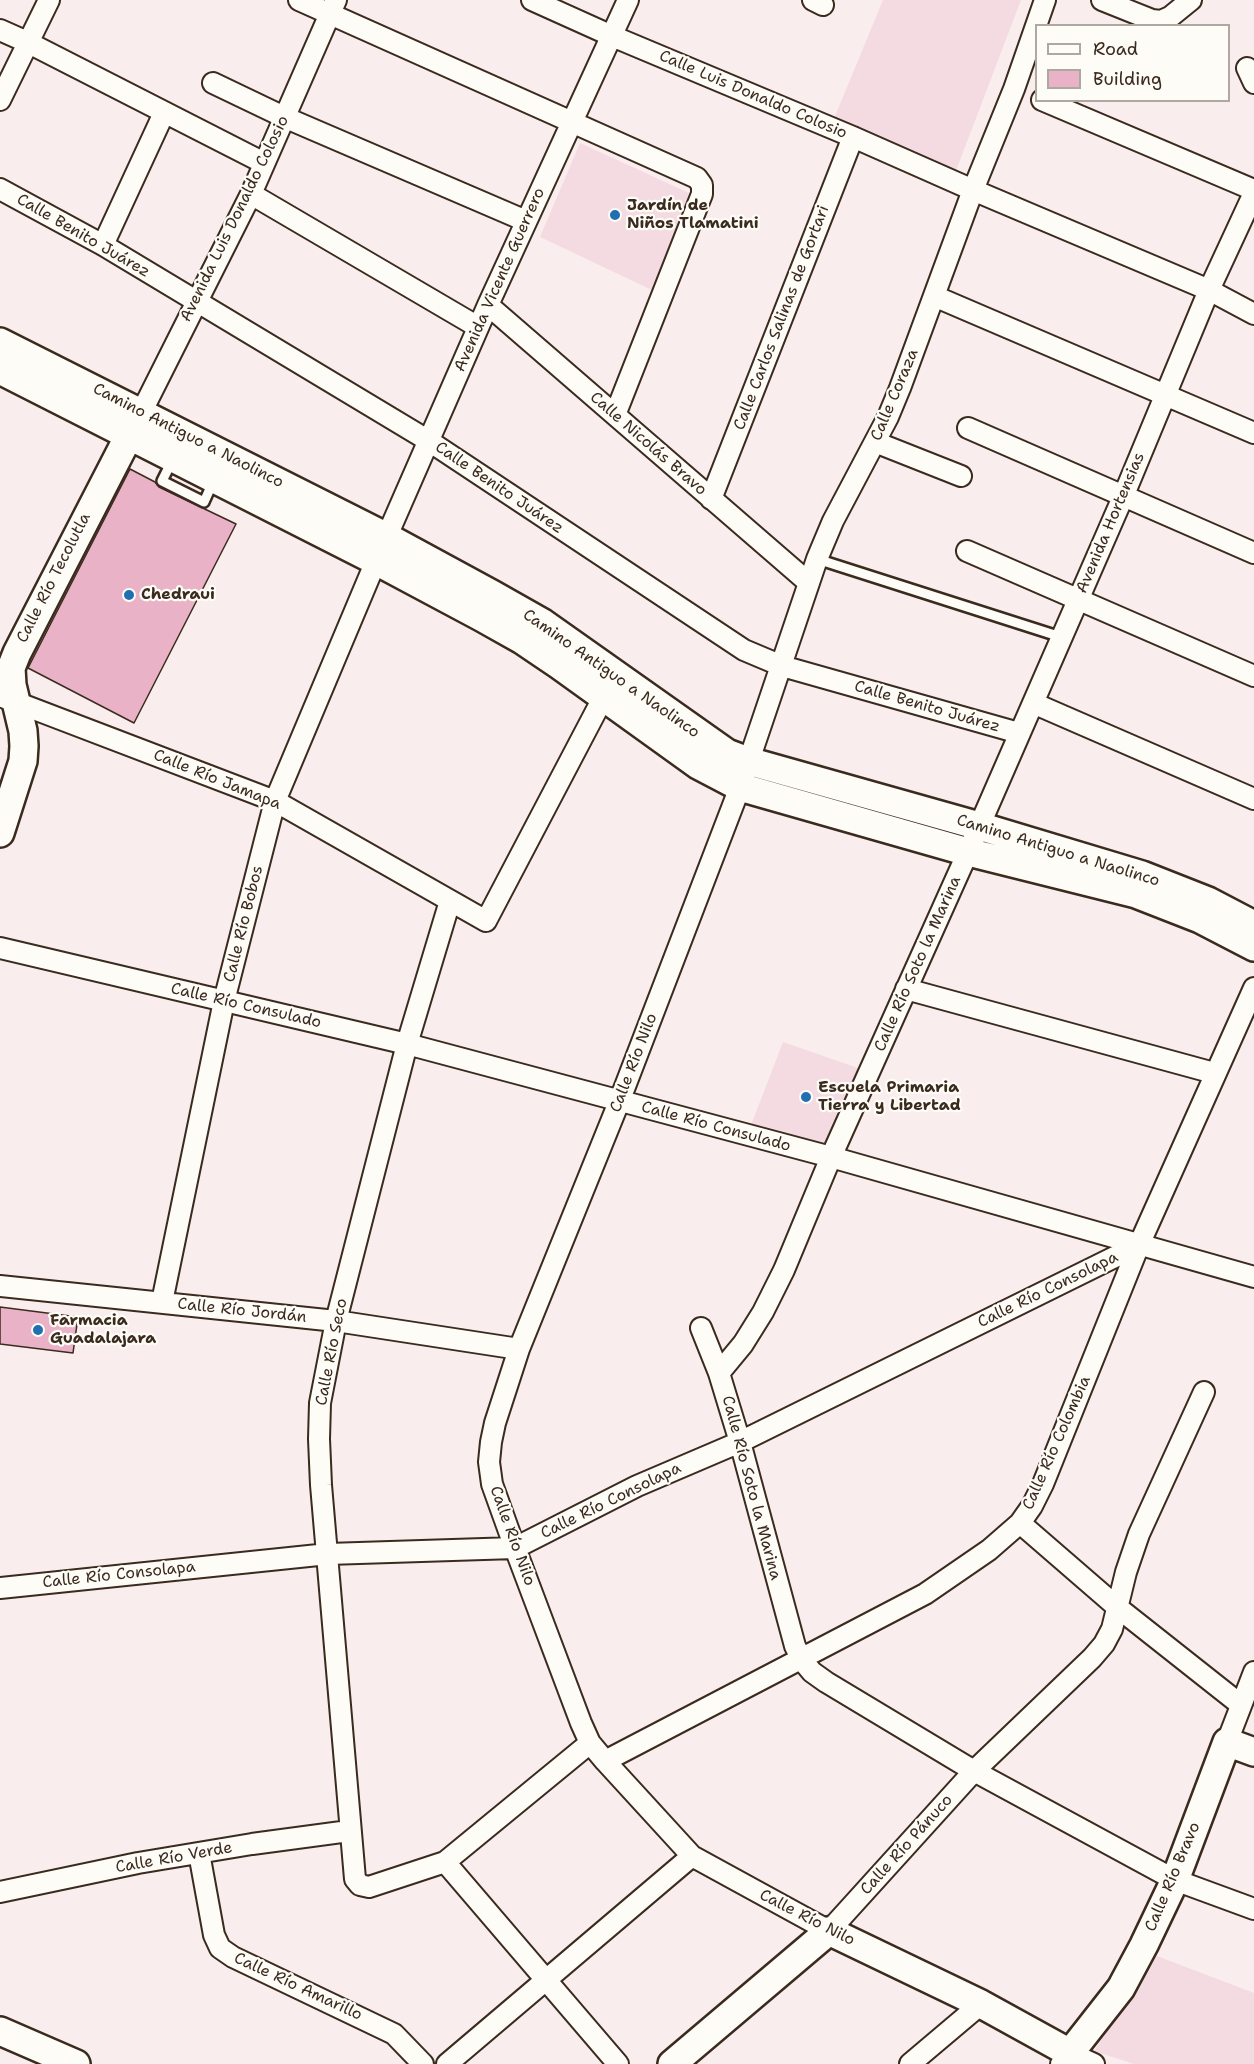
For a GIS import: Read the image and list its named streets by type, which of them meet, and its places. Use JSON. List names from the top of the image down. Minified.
{"streets":{"main road":["Camino Antiguo a Naolinco","Calle Río Tecolutla","Calle Río Nilo","Calle Río Pánuco","Calle Río Bravo"],"street":["Calle Luis Donaldo Colosio","Avenida Luis Donaldo Colosio","Calle Benito Juárez","Avenida Vicente Guerrero","Calle Carlos Salinas de Gortari","Calle Coraza","Calle Nicolás Bravo","Avenida Hortensias","Calle Río Jamapa","Calle Río Bobos","Calle Río Soto la Marina","Calle Río Consulado","Calle Río Consolapa","Calle Río Jordán","Calle Río Seco","Calle Río Colombia","Calle Río Verde","Calle Río Amarillo"]},"crossings":[["Calle Luis Donaldo Colosio","Avenida Vicente Guerrero"],["Calle Luis Donaldo Colosio","Calle Carlos Salinas de Gortari"],["Calle Luis Donaldo Colosio","Calle Coraza"],["Calle Luis Donaldo Colosio","Avenida Hortensias"],["Avenida Luis Donaldo Colosio","Calle Benito Juárez"],["Avenida Luis Donaldo Colosio","Camino Antiguo a Naolinco"],["Avenida Luis Donaldo Colosio","Calle Río Tecolutla"],["Calle Benito Juárez","Avenida Vicente Guerrero"],["Calle Benito Juárez","Calle Coraza"],["Calle Benito Juárez","Avenida Hortensias"],["Avenida Vicente Guerrero","Camino Antiguo a Naolinco"],["Avenida Vicente Guerrero","Calle Nicolás Bravo"],["Avenida Vicente Guerrero","Calle Río Bobos"],["Calle Carlos Salinas de Gortari","Calle Nicolás Bravo"],["Calle Coraza","Camino Antiguo a Naolinco"],["Calle Coraza","Calle Nicolás Bravo"],["Calle Coraza","Calle Río Nilo"],["Camino Antiguo a Naolinco","Avenida Hortensias"],["Camino Antiguo a Naolinco","Calle Río Tecolutla"],["Camino Antiguo a Naolinco","Calle Río Jamapa"],["Camino Antiguo a Naolinco","Calle Río Bobos"],["Camino Antiguo a Naolinco","Calle Río Soto la Marina"],["Camino Antiguo a Naolinco","Calle Río Nilo"],["Avenida Hortensias","Calle Río Soto la Marina"],["Calle Río Tecolutla","Calle Río Jamapa"],["Calle Río Jamapa","Calle Río Bobos"],["Calle Río Jamapa","Calle Río Seco"],["Calle Río Bobos","Calle Río Consulado"],["Calle Río Bobos","Calle Río Jordán"],["Calle Río Soto la Marina","Calle Río Consulado"],["Calle Río Soto la Marina","Calle Río Consolapa"],["Calle Río Soto la Marina","Calle Río Colombia"],["Calle Río Soto la Marina","Calle Río Pánuco"],["Calle Río Soto la Marina","Calle Río Bravo"],["Calle Río Consulado","Calle Río Nilo"],["Calle Río Consulado","Calle Río Consolapa"],["Calle Río Consulado","Calle Río Seco"],["Calle Río Consulado","Calle Río Colombia"],["Calle Río Nilo","Calle Río Consolapa"],["Calle Río Nilo","Calle Río Jordán"],["Calle Río Nilo","Calle Río Colombia"],["Calle Río Nilo","Calle Río Pánuco"],["Calle Río Nilo","Calle Río Bravo"],["Calle Río Consolapa","Calle Río Seco"],["Calle Río Consolapa","Calle Río Colombia"],["Calle Río Jordán","Calle Río Seco"],["Calle Río Seco","Calle Río Verde"],["Calle Río Verde","Calle Río Amarillo"]],"places":["Jardín de Niños Tlamatini","Chedraui","Escuela Primaria Tierra y Libertad","Farmacia Guadalajara"],"legend":["Road","Building"]}
